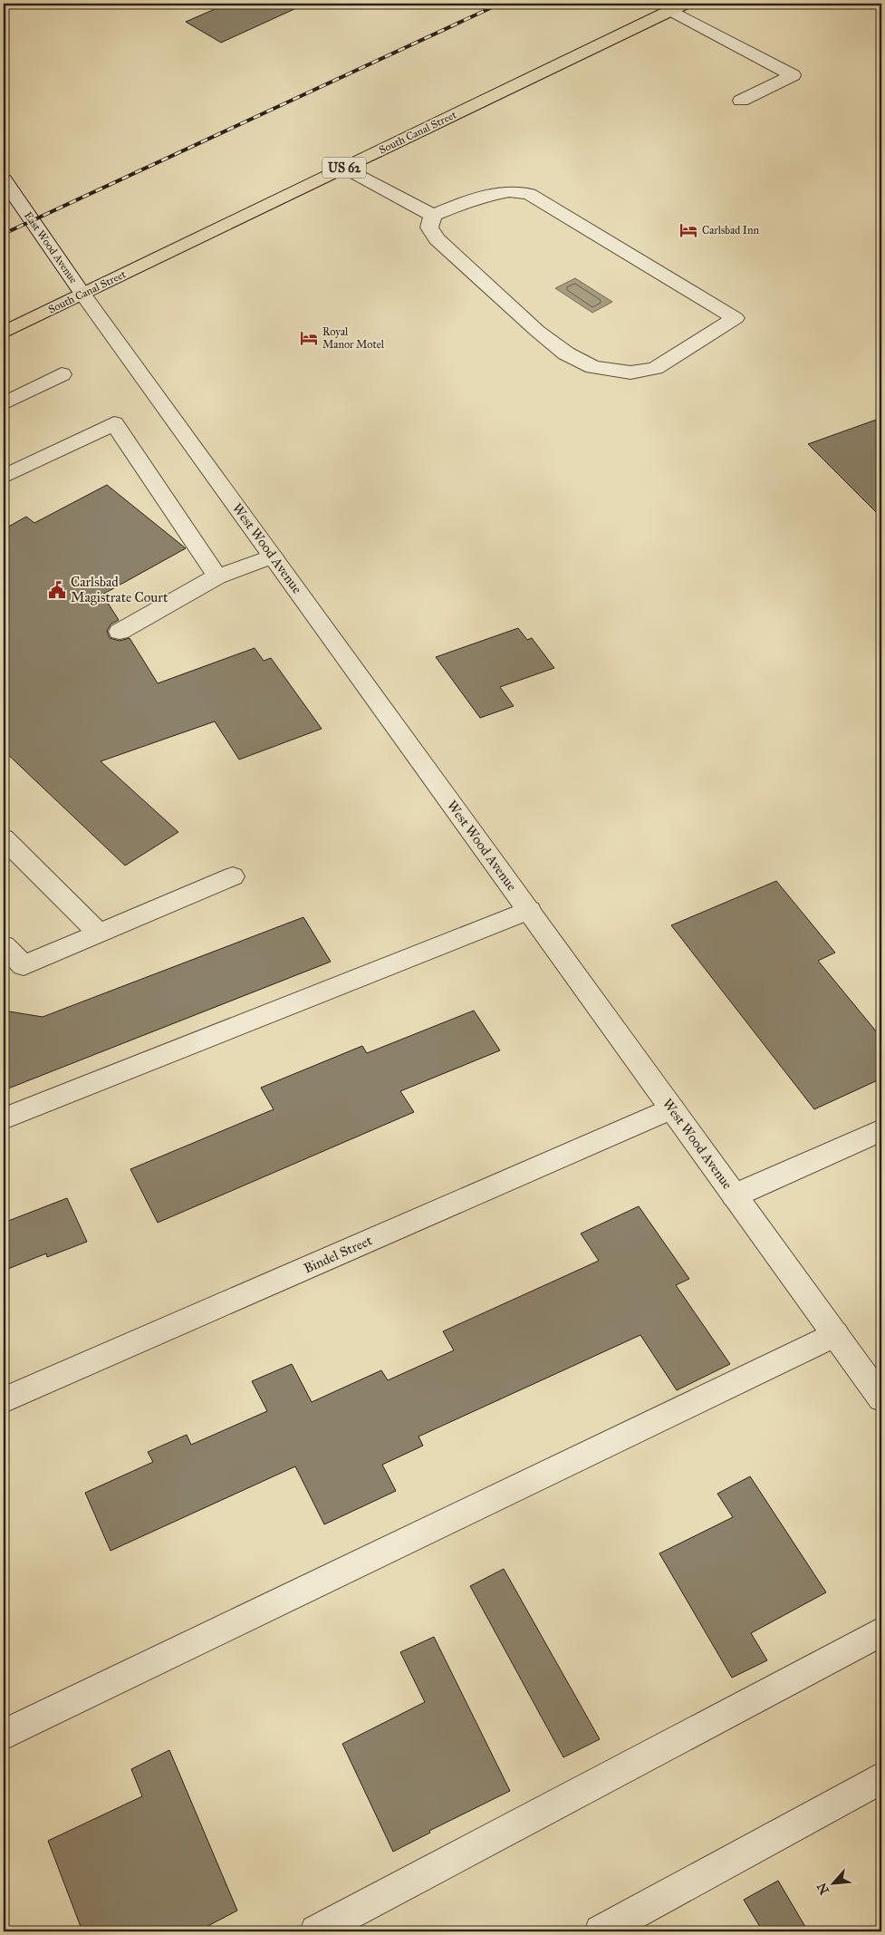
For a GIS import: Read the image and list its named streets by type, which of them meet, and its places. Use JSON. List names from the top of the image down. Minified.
{"streets":{"highway":["South Canal Street","US 62"],"street":["East Wood Avenue","West Wood Avenue","Bindel Street"]},"crossings":[["South Canal Street","East Wood Avenue"],["South Canal Street","West Wood Avenue"],["East Wood Avenue","West Wood Avenue"],["West Wood Avenue","Bindel Street"]],"places":{"hotel":["Carlsbad Inn","Royal Manor Motel"],"public building":["Carlsbad Magistrate Court"]},"north":"bottom left"}
